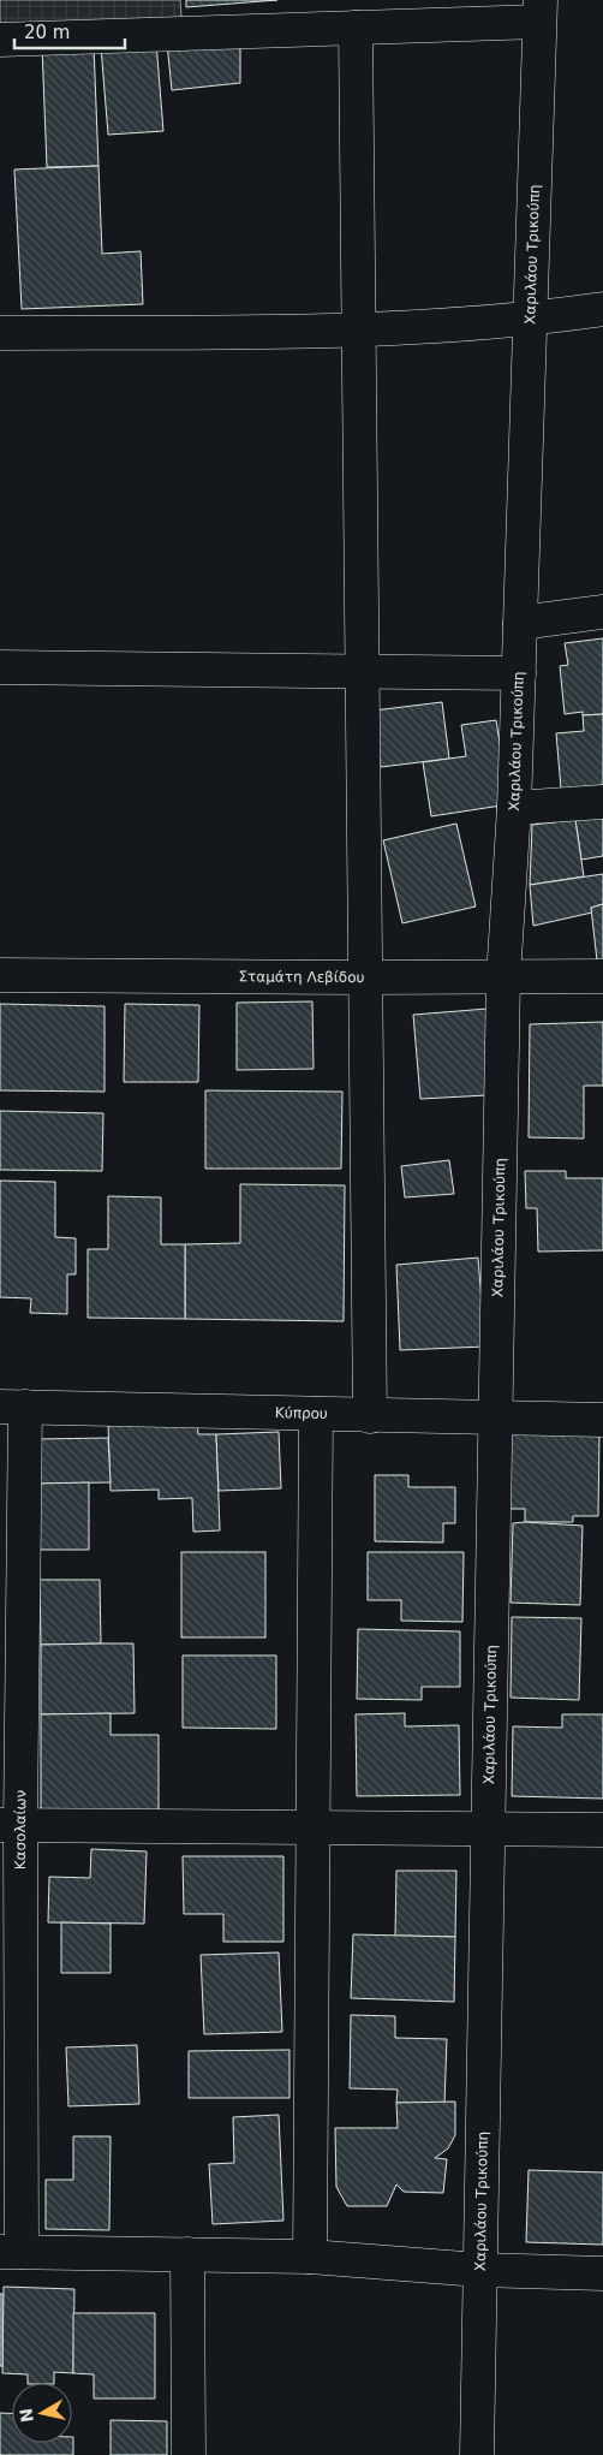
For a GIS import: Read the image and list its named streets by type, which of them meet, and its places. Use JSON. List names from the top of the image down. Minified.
{"streets":{"street":["Χαριλάου Τρικούπη","Σταμάτη Λεβίδου","Κύπρου","Κασολαίων"]},"crossings":[["Χαριλάου Τρικούπη","Σταμάτη Λεβίδου"],["Χαριλάου Τρικούπη","Κύπρου"],["Κύπρου","Κασολαίων"]],"scale_bar":"20 m","north":"left"}
